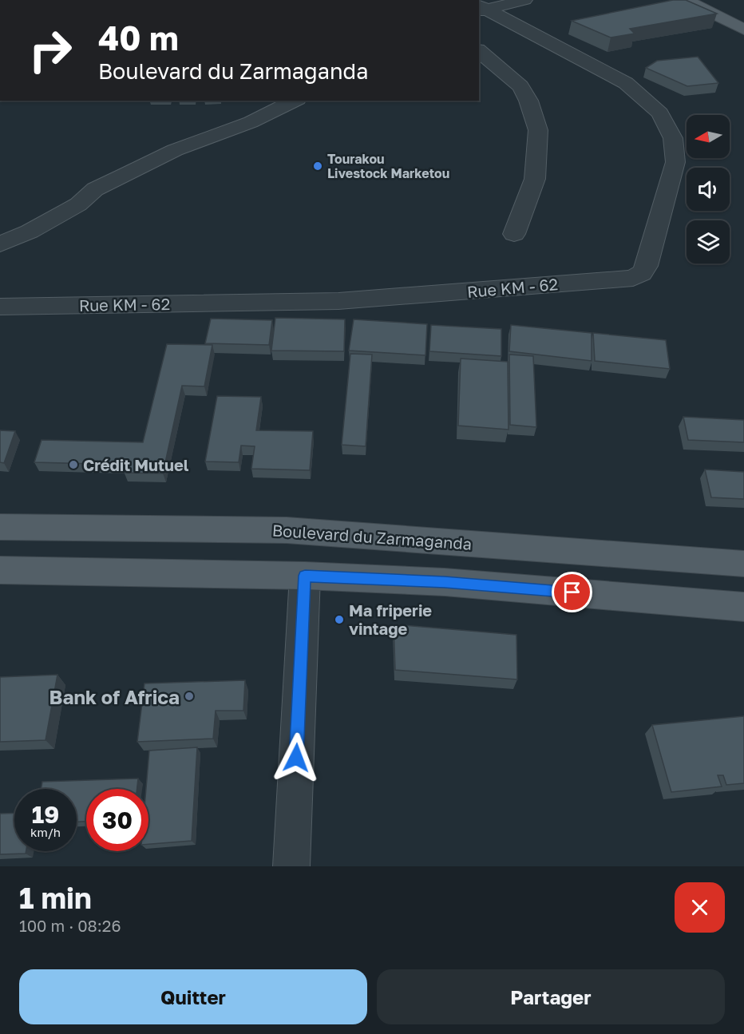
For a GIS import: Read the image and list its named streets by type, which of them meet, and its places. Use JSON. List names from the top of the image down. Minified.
{"streets":{"main road":["Boulevard du Zarmaganda"],"street":["Rue KM - 62"]},"places":["Tourakou Livestock Marketou","Crédit Mutuel","Ma friperie vintage","Bank of Africa"],"north":"left","page":{"turn":["40 m","Boulevard du Zarmaganda"],"speed":"19 km/h","limit":"30","heading":["1 min","100 m · 08:26"],"buttons":["Quitter","Partager"]}}
